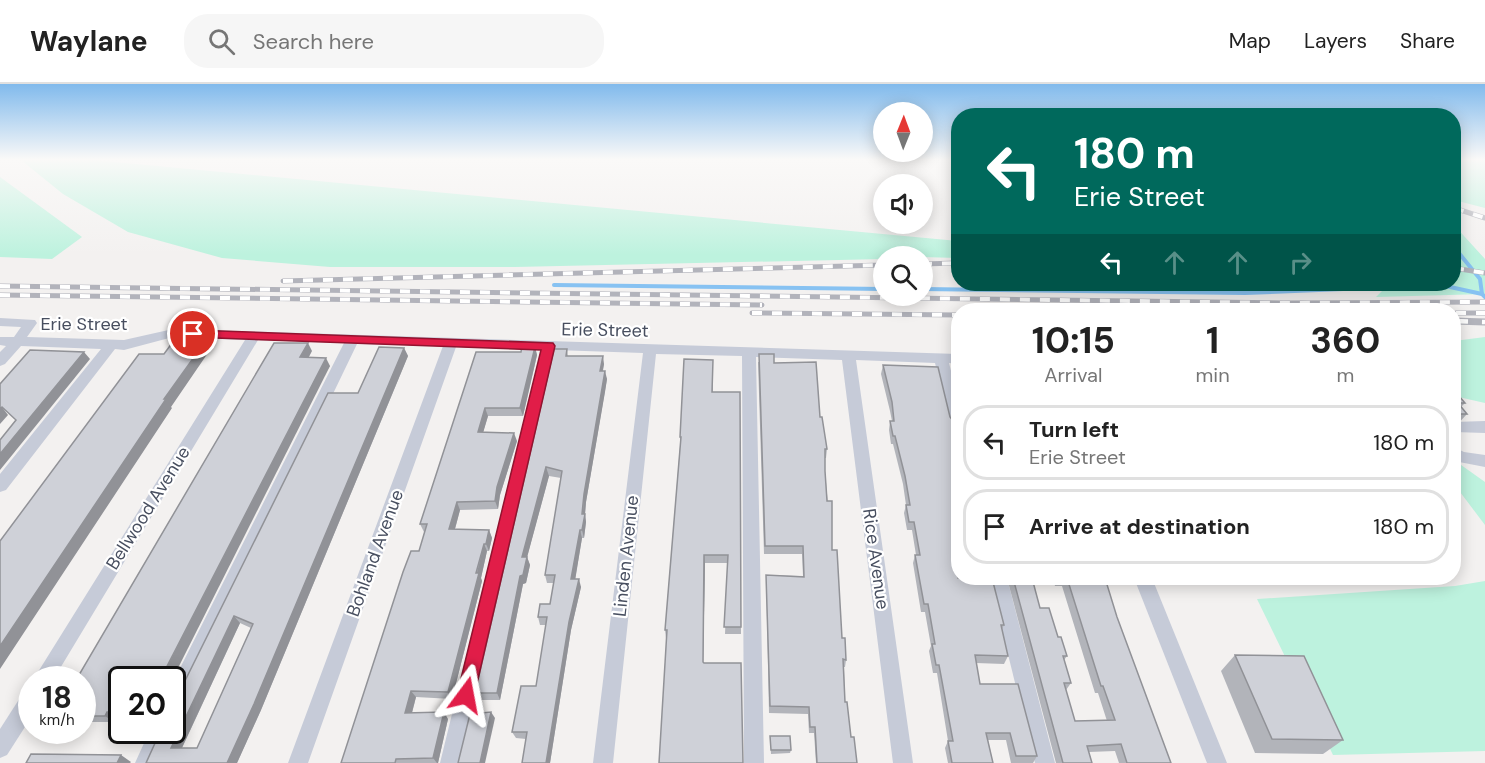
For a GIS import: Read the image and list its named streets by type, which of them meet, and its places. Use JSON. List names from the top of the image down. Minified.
{"streets":{"street":["Erie Street","Bellwood Avenue","Bohland Avenue","Linden Avenue","Rice Avenue"]},"crossings":[["Erie Street","Bellwood Avenue"],["Erie Street","Bohland Avenue"],["Erie Street","Linden Avenue"],["Erie Street","Rice Avenue"]],"north":"top","page":{"header":"Waylane","search":"Search here","nav":["Map","Layers","Share"],"turn":["180 m","Erie Street"],"eta":["10:15","Arrival","1","min","360","m"],"list":[{"name":"Turn left","note":"Erie Street","value":"180 m"},{"name":"Arrive at destination","value":"180 m"}],"speed":"18 km/h","limit":"20"}}
